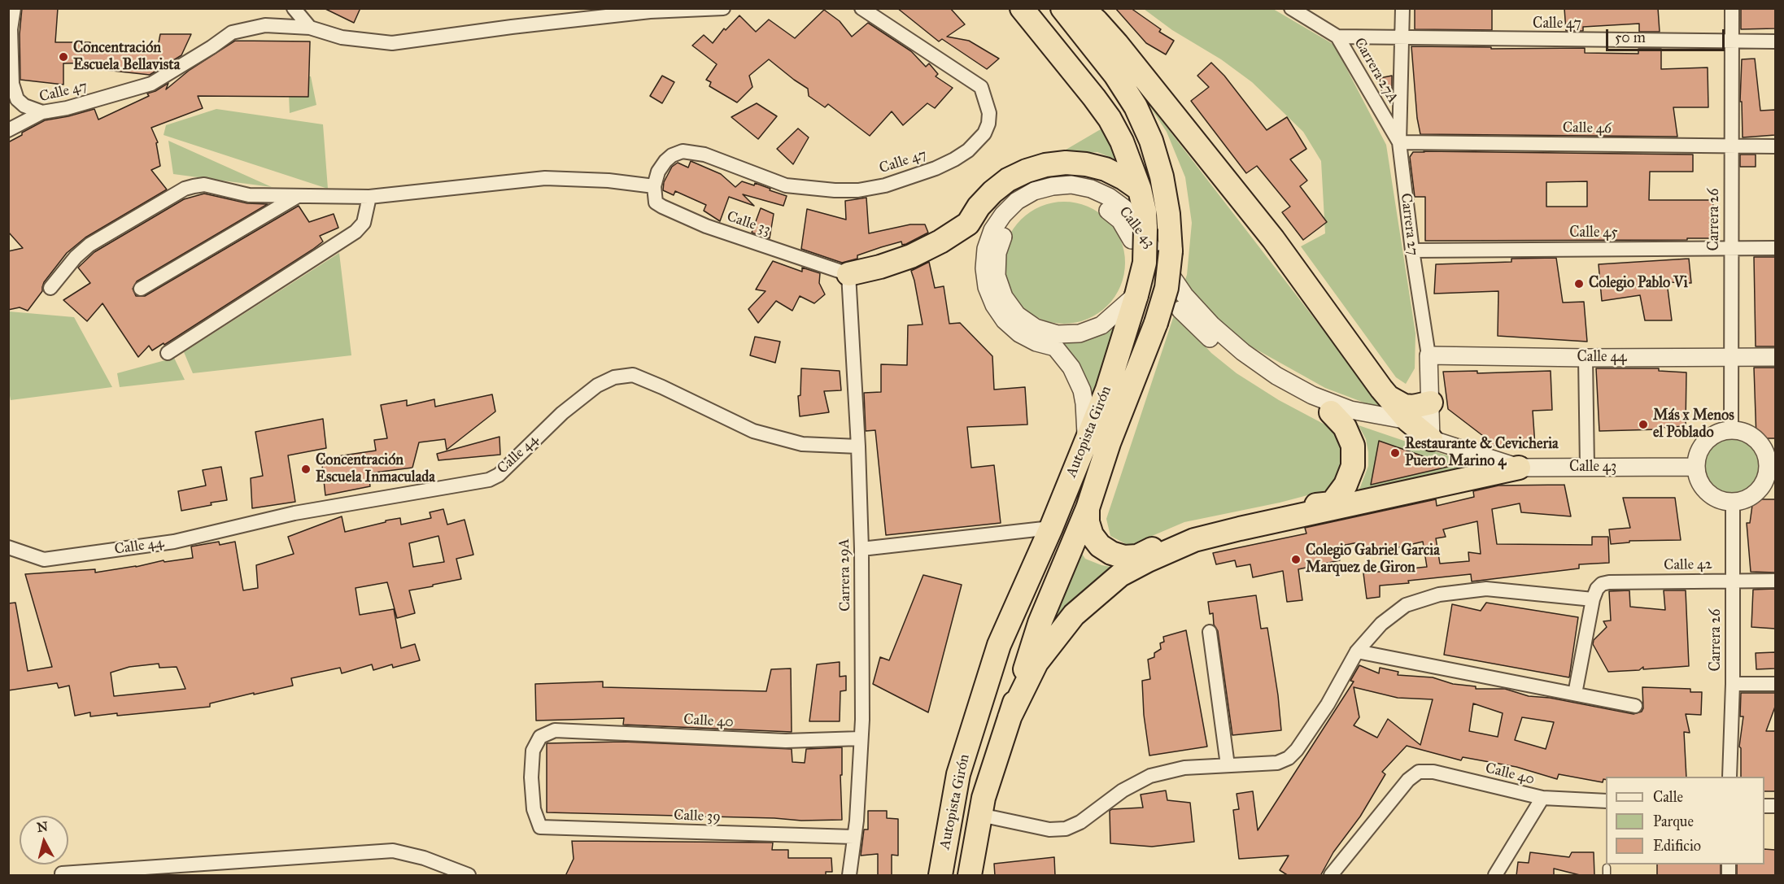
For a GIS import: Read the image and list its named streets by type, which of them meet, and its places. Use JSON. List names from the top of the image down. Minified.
{"streets":{"highway":["Autopista Girón"],"street":["Calle 47","Carrera 27A","Calle 46","Carrera 26","Calle 33","Carrera 27","Calle 43","Calle 45","Calle 44","Calle 42","Carrera 29A","Calle 40","Calle 39"]},"crossings":[["Calle 47","Carrera 27A"],["Calle 47","Carrera 26"],["Calle 47","Calle 33"],["Calle 47","Carrera 27"],["Carrera 27A","Calle 46"],["Carrera 27A","Carrera 27"],["Calle 46","Carrera 26"],["Calle 46","Carrera 27"],["Carrera 26","Calle 43"],["Carrera 26","Calle 45"],["Carrera 26","Calle 44"],["Carrera 26","Calle 42"],["Calle 33","Carrera 29A"],["Carrera 27","Calle 43"],["Carrera 27","Calle 45"],["Carrera 27","Calle 44"],["Calle 43","Autopista Girón"],["Calle 44","Carrera 29A"],["Carrera 29A","Calle 40"],["Carrera 29A","Calle 39"],["Calle 40","Calle 39"]],"places":["Concentración Escuela Bellavista","Colegio Pablo Vi","Más x Menos el Poblado","Restaurante & Cevicheria Puerto Marino 4","Concentración Escuela Inmaculada","Colegio Gabriel Garcia Marquez de Giron"],"legend":["Calle","Parque","Edificio"],"scale_bar":"50 m","north":"top"}
